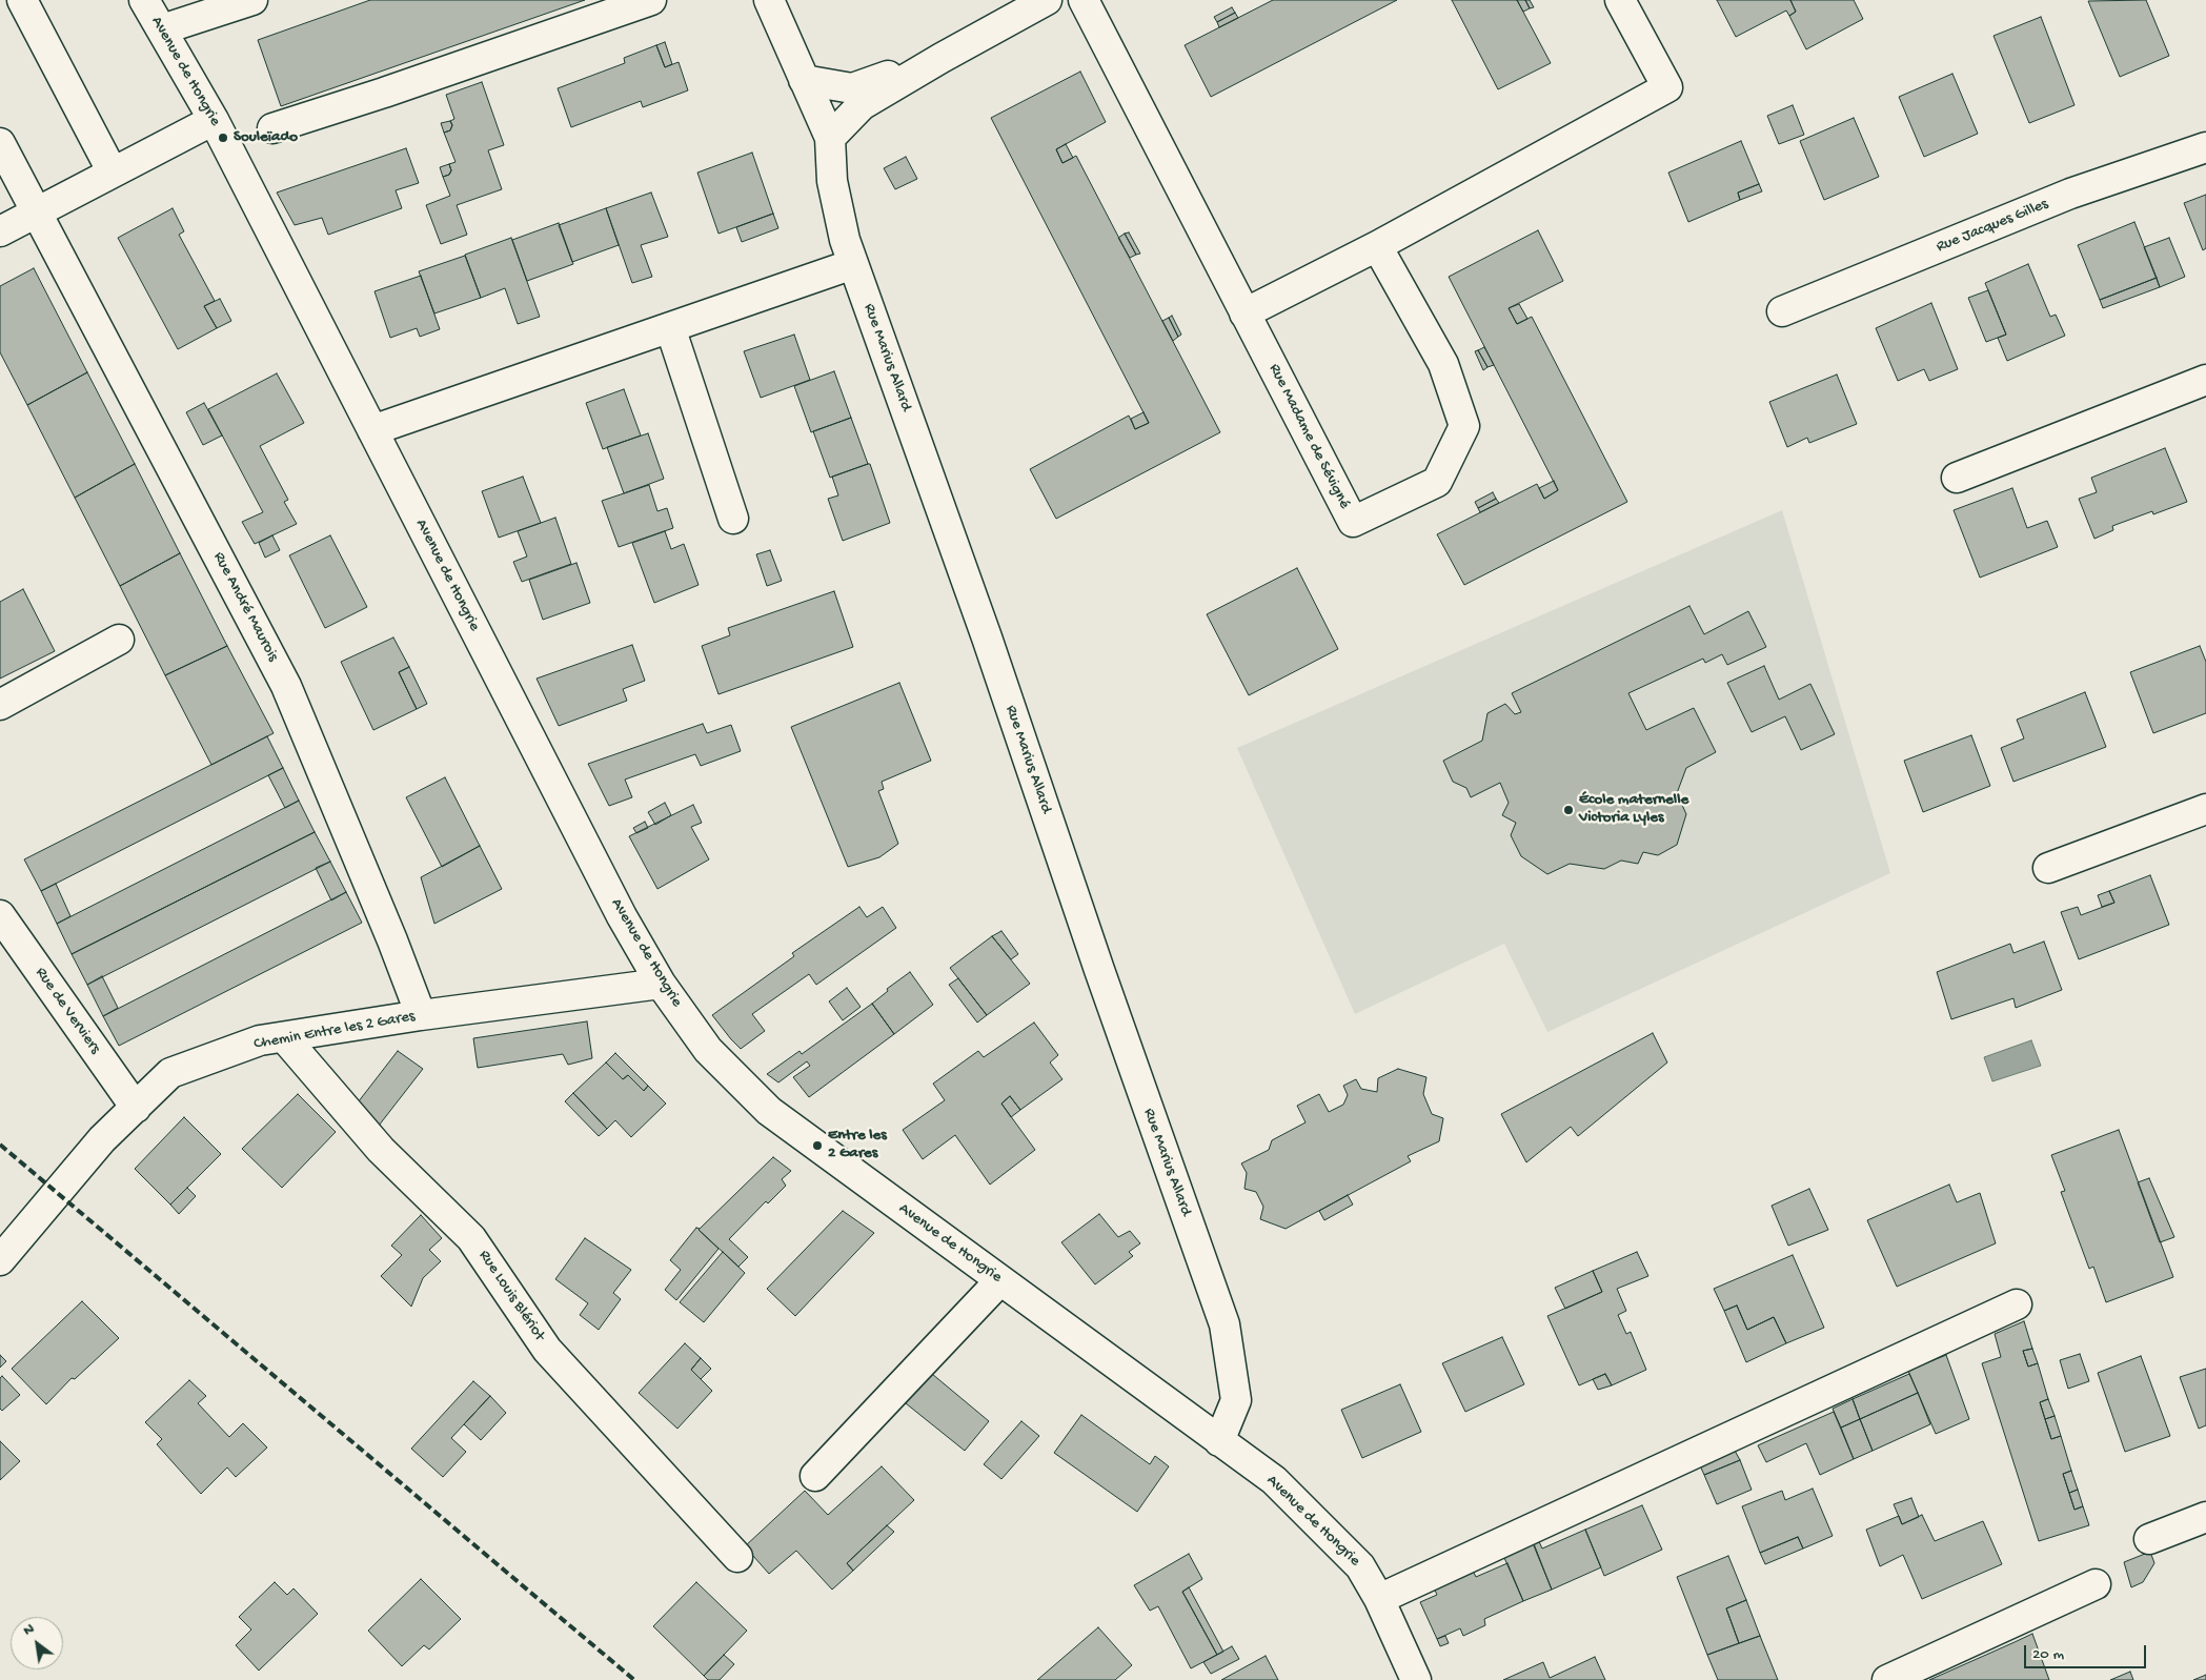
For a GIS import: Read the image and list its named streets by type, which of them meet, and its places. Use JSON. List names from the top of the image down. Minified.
{"streets":{"street":["Avenue de Hongrie","Rue Jacques Gilles","Rue Marius Allard","Rue Madame de Sévigné","Rue André Maurois","Rue de Verviers","Chemin Entre les 2 Gares","Rue Louis Blériot"]},"crossings":[["Avenue de Hongrie","Rue Marius Allard"],["Avenue de Hongrie","Chemin Entre les 2 Gares"],["Rue André Maurois","Chemin Entre les 2 Gares"],["Rue de Verviers","Chemin Entre les 2 Gares"],["Chemin Entre les 2 Gares","Rue Louis Blériot"]],"places":["Souleïado","École maternelle Victoria Lyles","Entre les 2 Gares"],"scale_bar":"20 m","north":"top left"}
